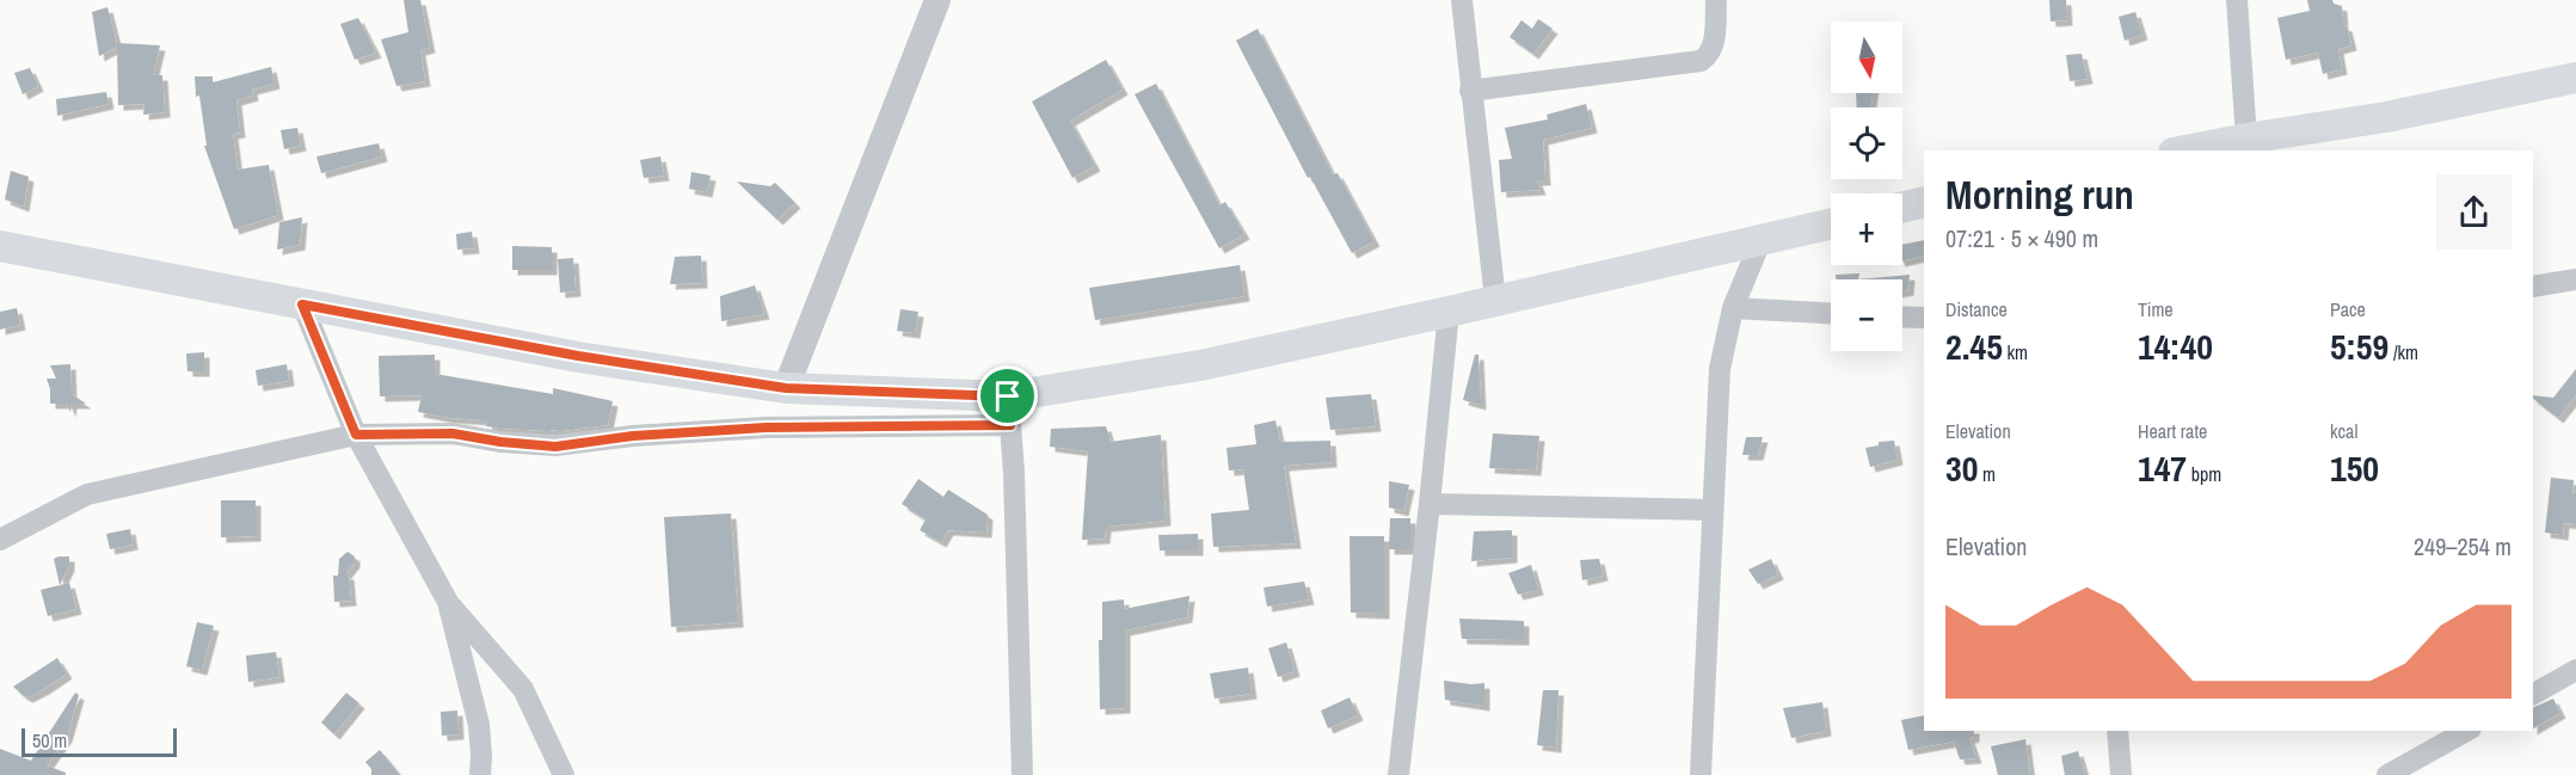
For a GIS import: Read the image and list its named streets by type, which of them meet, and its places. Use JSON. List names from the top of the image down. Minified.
{"scale_bar":"50 m","north":"bottom","page":{"map_buttons":["+","−"],"heading":["Morning run","07:21 · 5 × 490 m"],"stats":[["Distance","2.45 km"],["Time","14:40"],["Pace","5:59 /km"],["Elevation","30 m"],["Heart rate","147 bpm"],["kcal","150"]],"chart":["Elevation","249–254 m"],"scale":"50 m"}}
